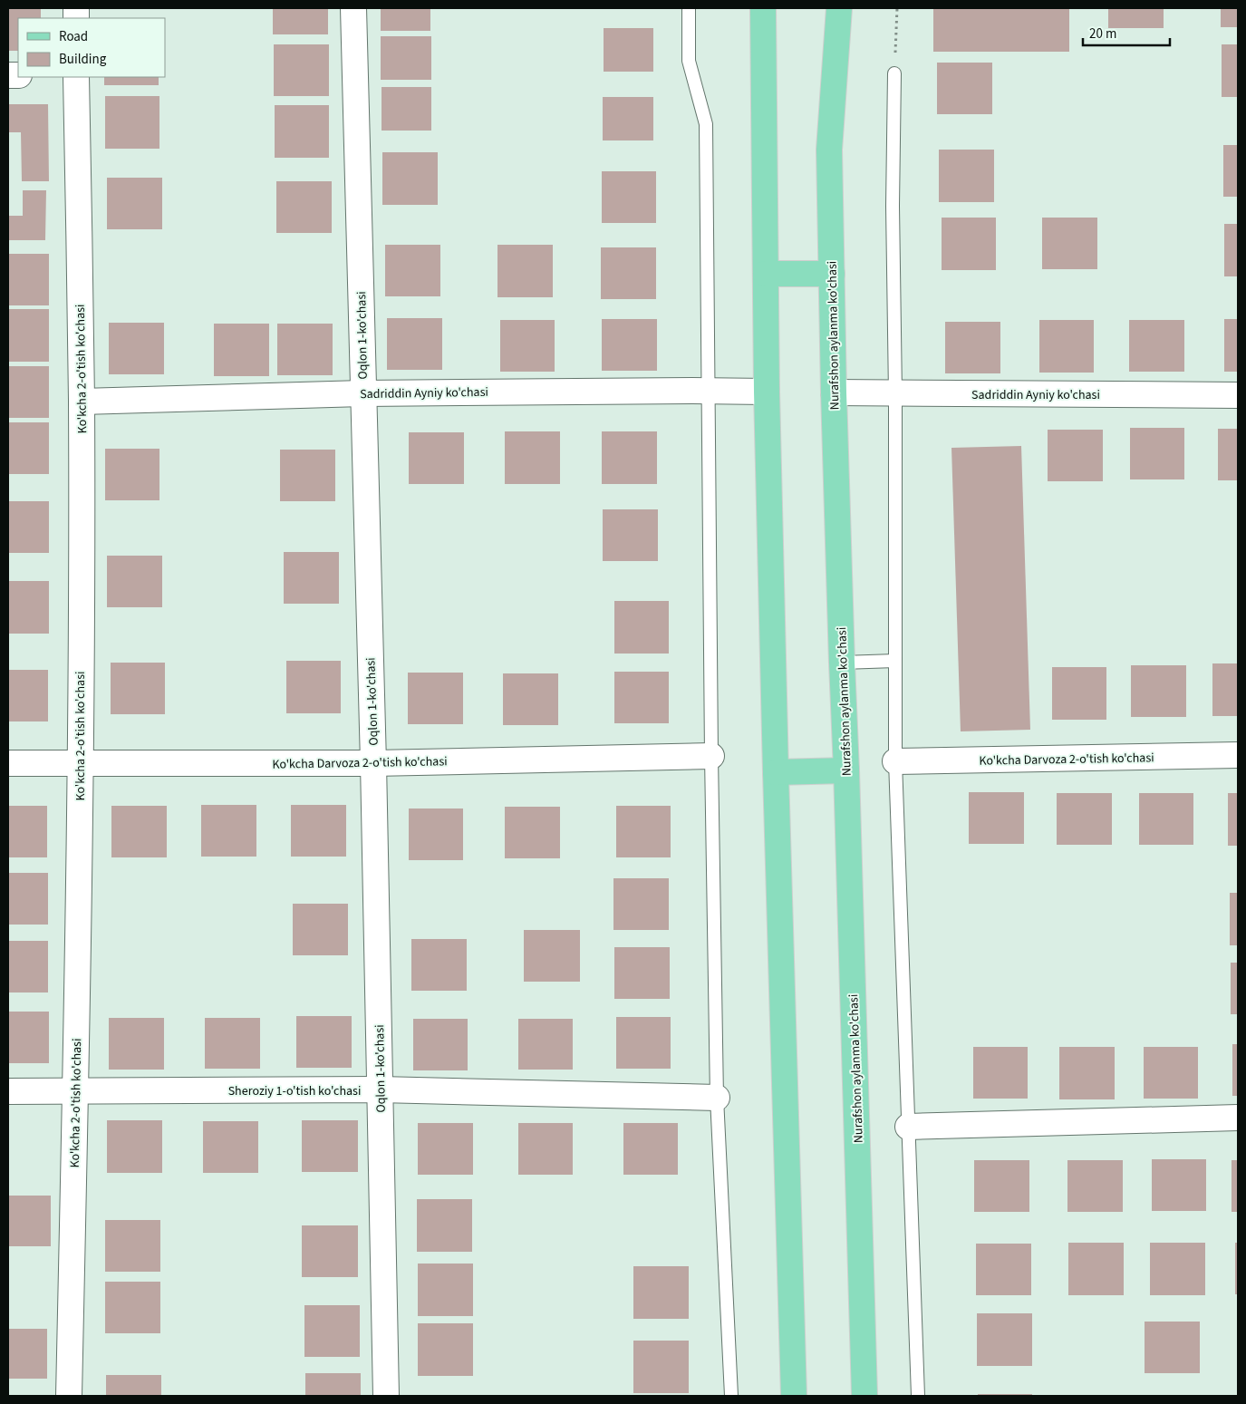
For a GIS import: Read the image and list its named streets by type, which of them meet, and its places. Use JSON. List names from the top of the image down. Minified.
{"streets":{"main road":["Nurafshon aylanma ko'chasi"],"street":["Oqlon 1-ko'chasi","Ko'kcha 2-o'tish ko'chasi","Sadriddin Ayniy ko'chasi","Ko'kcha Darvoza 2-o'tish ko'chasi","Sheroziy 1-o'tish ko'chasi"]},"crossings":[["Oqlon 1-ko'chasi","Sadriddin Ayniy ko'chasi"],["Oqlon 1-ko'chasi","Ko'kcha Darvoza 2-o'tish ko'chasi"],["Oqlon 1-ko'chasi","Sheroziy 1-o'tish ko'chasi"],["Nurafshon aylanma ko'chasi","Sadriddin Ayniy ko'chasi"],["Ko'kcha 2-o'tish ko'chasi","Sadriddin Ayniy ko'chasi"],["Ko'kcha 2-o'tish ko'chasi","Ko'kcha Darvoza 2-o'tish ko'chasi"],["Ko'kcha 2-o'tish ko'chasi","Sheroziy 1-o'tish ko'chasi"]],"legend":["Road","Building"],"scale_bar":"20 m"}
